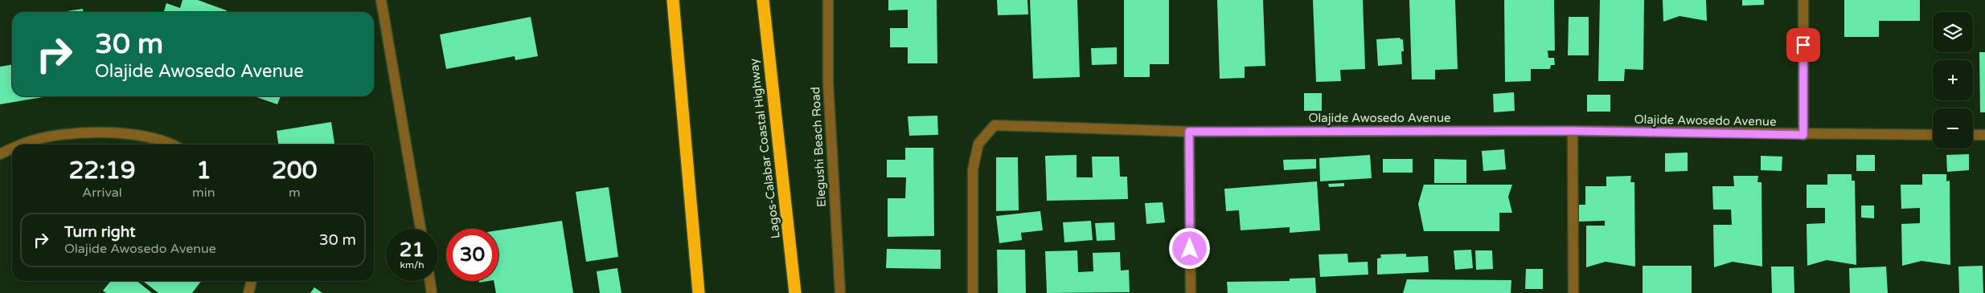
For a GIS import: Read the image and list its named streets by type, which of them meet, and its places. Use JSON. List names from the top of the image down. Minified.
{"streets":{"highway":["Lagos-Calabar Coastal Highway"],"street":["Olajide Awosedo Avenue","Elegushi Beach Road"]},"page":{"map_buttons":["+","−"],"turn":["30 m","Olajide Awosedo Avenue"],"eta":["22:19","Arrival","1","min","200","m"],"list":[{"name":"Turn right","note":"Olajide Awosedo Avenue","value":"30 m"}],"speed":"21 km/h","limit":"30"}}
